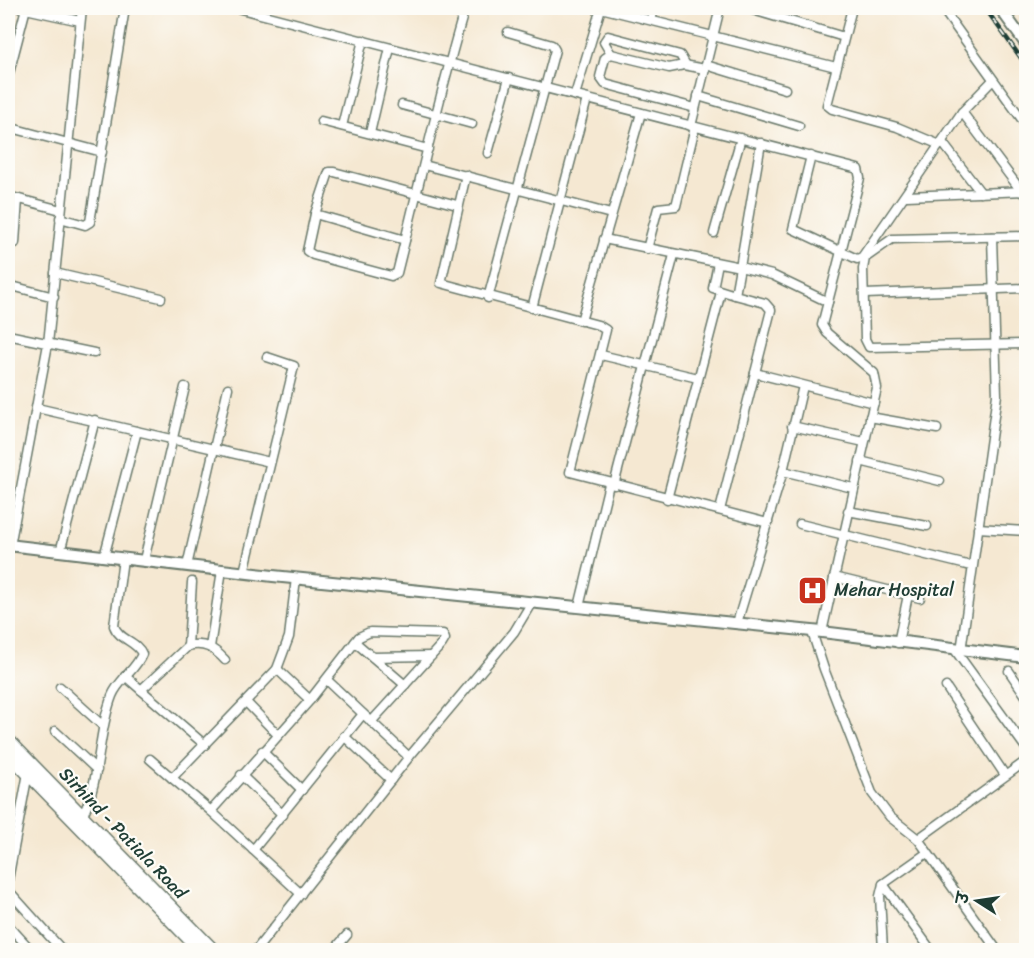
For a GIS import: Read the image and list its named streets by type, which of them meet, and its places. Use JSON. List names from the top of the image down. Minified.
{"streets":{"main road":["Sirhind - Patiala Road"]},"places":{"hospital":["Mehar Hospital"]},"north":"left"}
